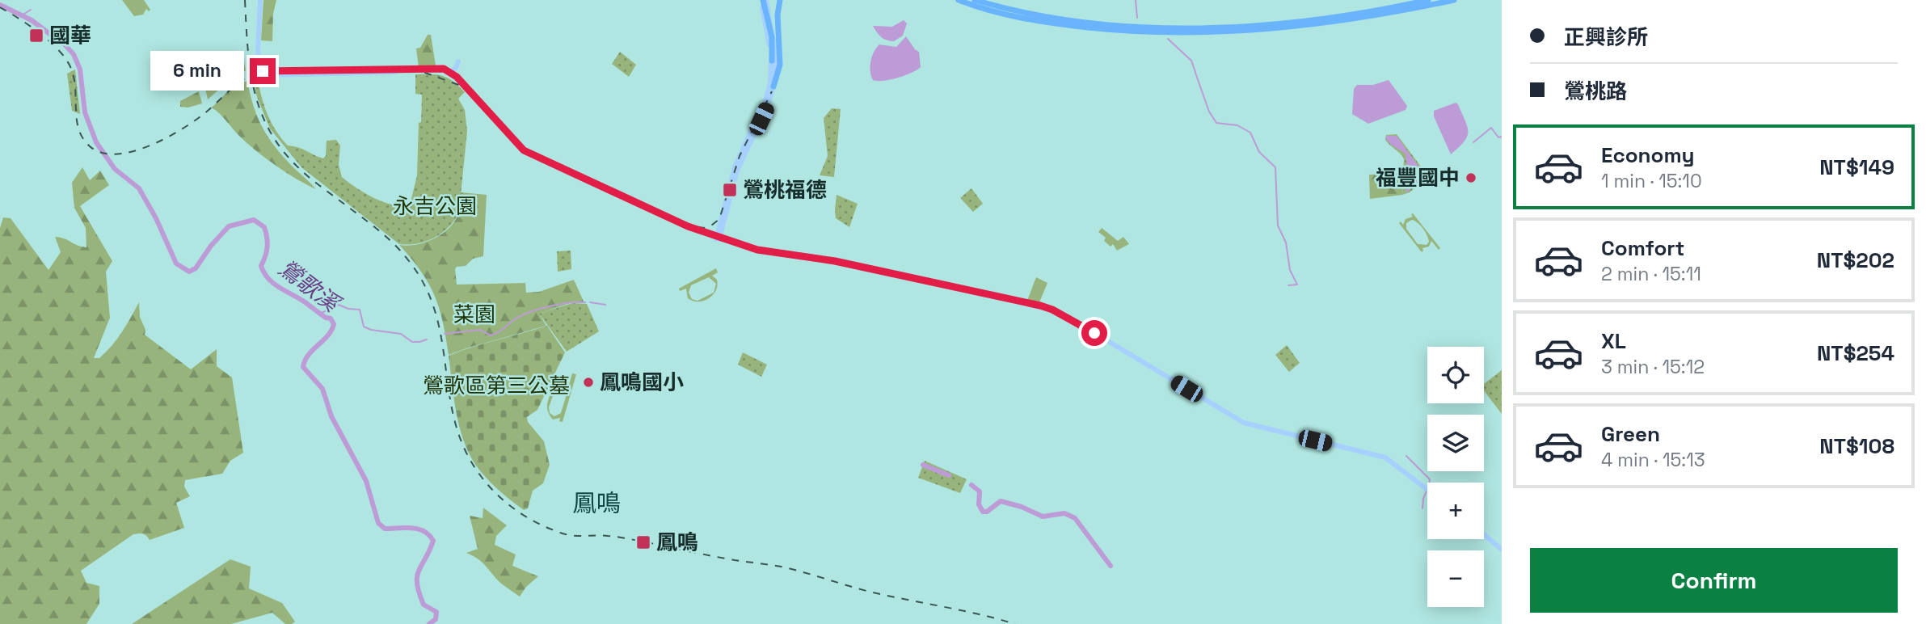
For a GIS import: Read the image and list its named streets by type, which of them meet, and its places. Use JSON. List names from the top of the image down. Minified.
{"districts":["鳳鳴"],"water":["鶯歌溪"],"parks":["永吉公園","菜園","鶯歌區第三公墓"],"places":{"transit":["國華","鶯桃福德","鳳鳴"],"other":["福豐國中","鳳鳴國小"]},"page":{"banner":["正興診所","鶯桃路"],"bubble":"6 min","list":[{"name":"Economy","note":"1 min · 15:10","value":"NT$149"},{"name":"Comfort","note":"2 min · 15:11","value":"NT$202"},{"name":"XL","note":"3 min · 15:12","value":"NT$254"},{"name":"Green","note":"4 min · 15:13","value":"NT$108"}],"map_buttons":["+","−"],"buttons":"Confirm"}}
